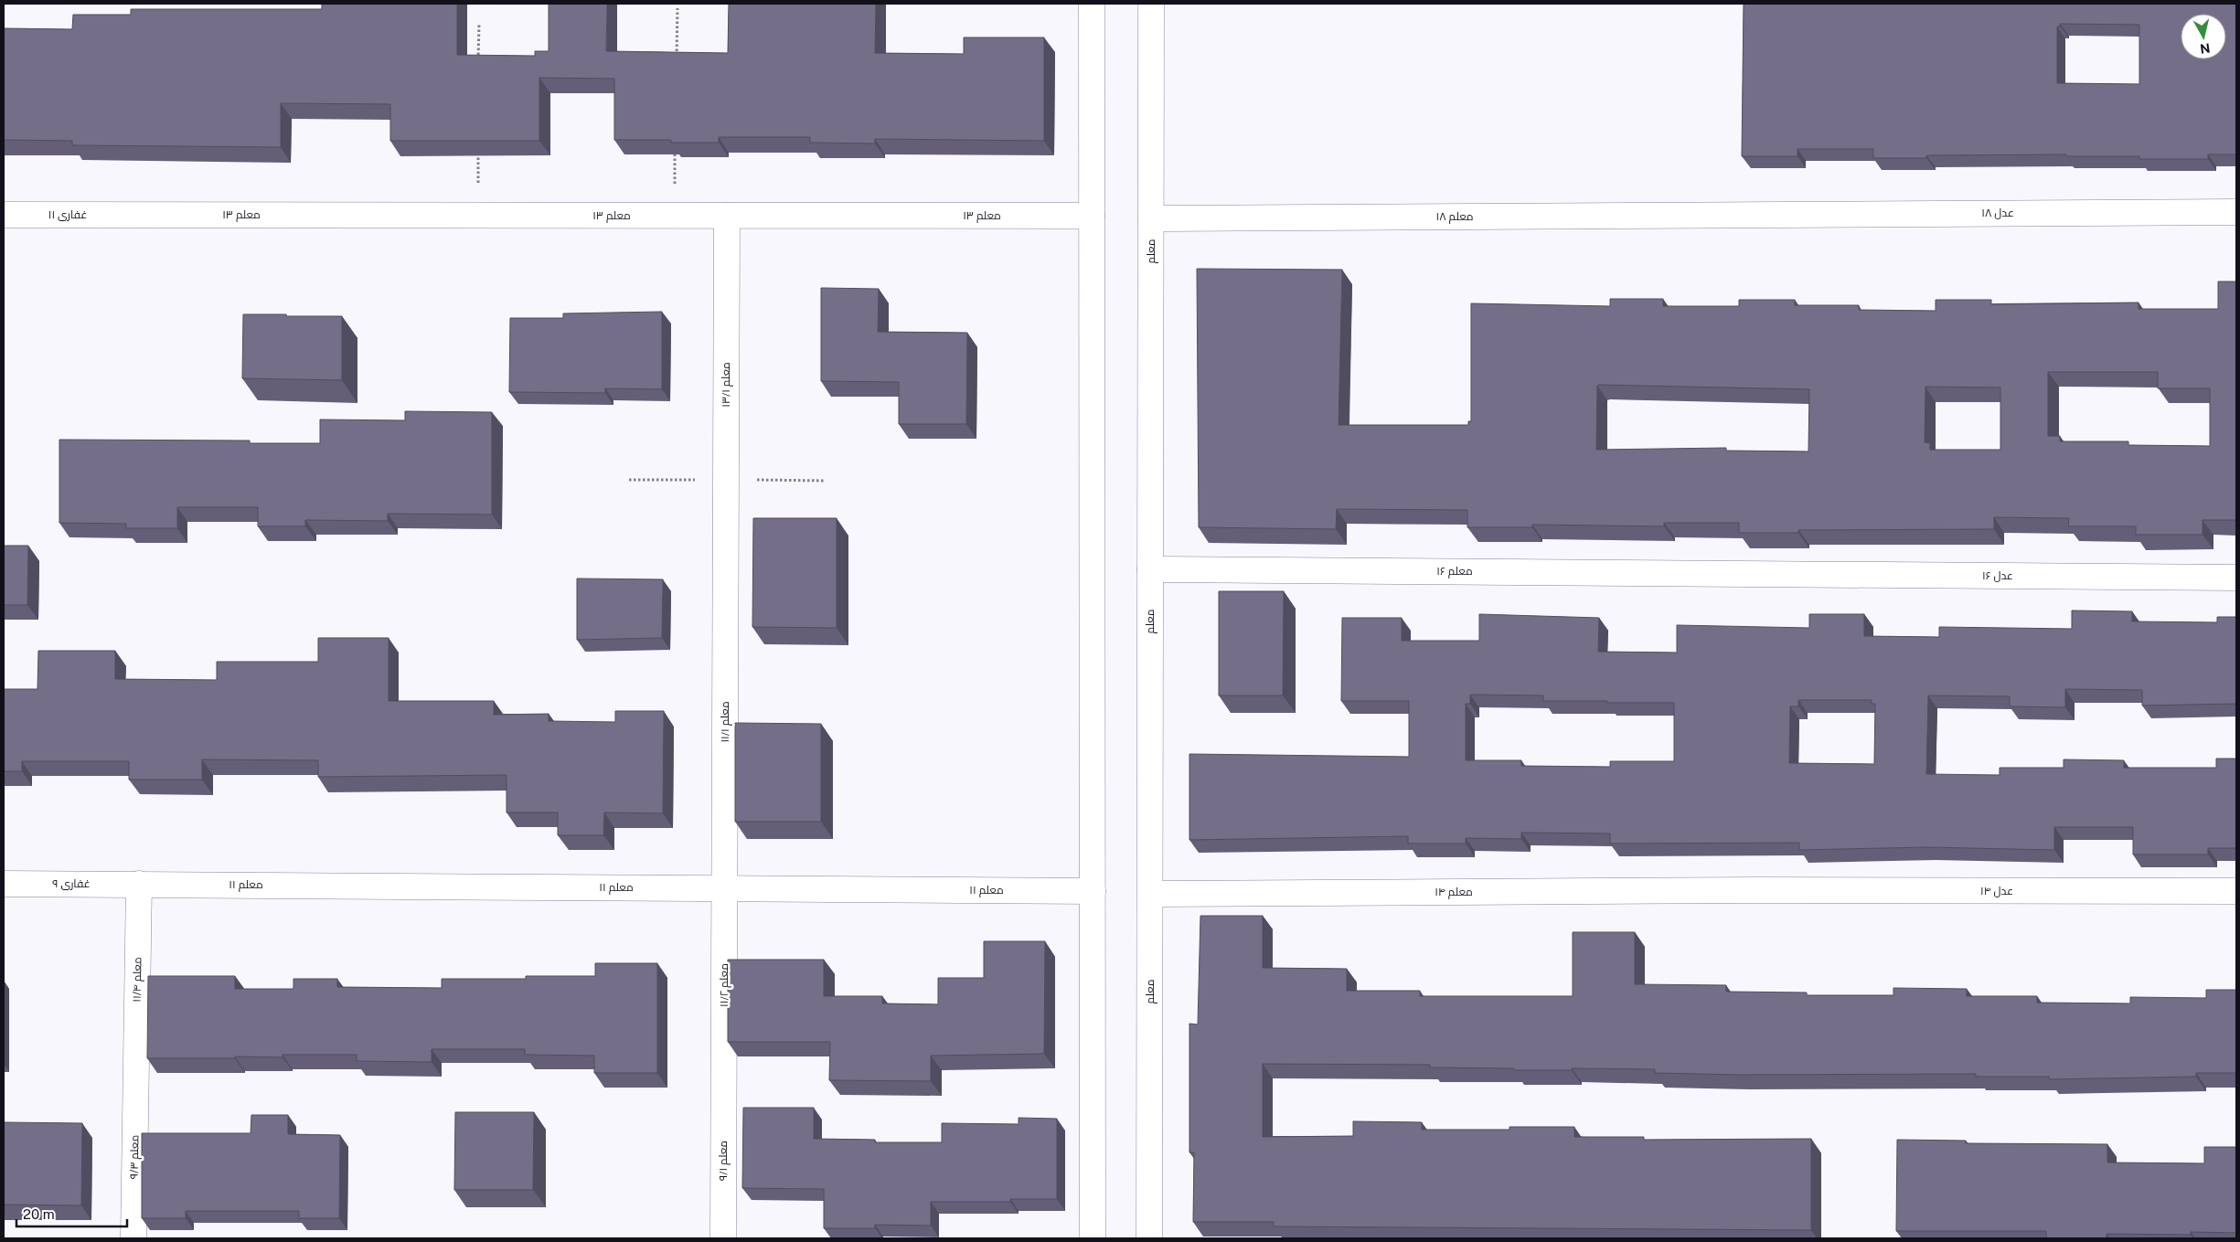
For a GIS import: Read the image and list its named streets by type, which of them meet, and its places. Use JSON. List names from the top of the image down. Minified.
{"streets":{"street":["عدل ۱۸","غفاری ۱۱","معلم ۱۳","معلم ۱۸","معلم","معلم ۱۳/۱","معلم ۱۶‌","عدل ۱۶","معلم ۱۱/۱","غفاری ۹","معلم ۱۱","عدل ۱۴","معلم ۱۴","معلم ۱۱/۴","معلم ۱۱/۲","معلم ۹/۳","معلم ۹/۱"]},"crossings":[["عدل ۱۸","معلم ۱۸"],["غفاری ۱۱","معلم ۱۳"],["معلم ۱۳","معلم ۱۳/۱"],["معلم ۱۸","معلم"],["معلم","معلم ۱۶‌"],["معلم","معلم ۱۴"],["معلم ۱۳/۱","معلم ۱۱/۱"],["معلم ۱۶‌","عدل ۱۶"],["معلم ۱۱/۱","معلم ۱۱"],["معلم ۱۱/۱","معلم ۱۱/۲"],["غفاری ۹","معلم ۱۱"],["غفاری ۹","معلم ۱۱/۴"],["معلم ۱۱","معلم ۱۱/۴"],["معلم ۱۱","معلم ۱۱/۲"],["عدل ۱۴","معلم ۱۴"],["معلم ۱۱/۴","معلم ۹/۳"],["معلم ۱۱/۲","معلم ۹/۱"]],"scale_bar":"20 m","north":"bottom"}
